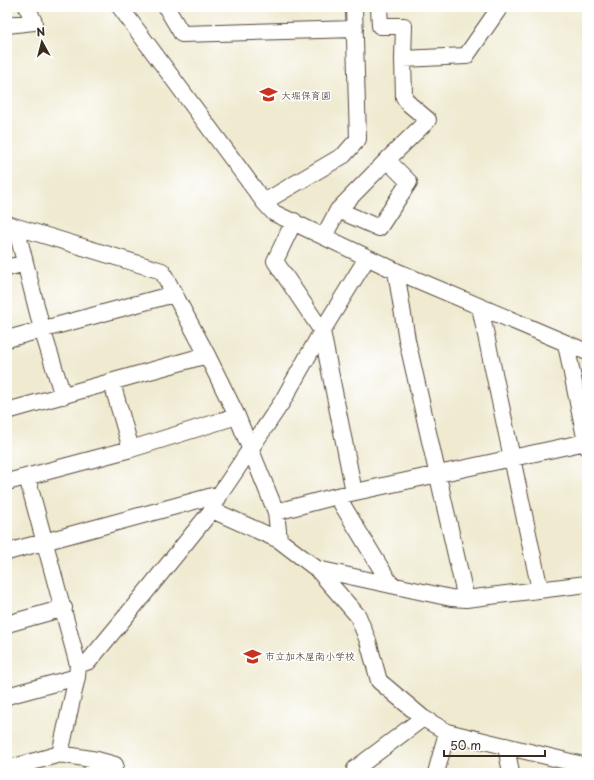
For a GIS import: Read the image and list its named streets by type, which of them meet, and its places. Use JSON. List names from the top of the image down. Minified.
{"places":{"school or university":["大堀保育園","市立加木屋南小学校"]},"scale_bar":"50 m","north":"top"}
